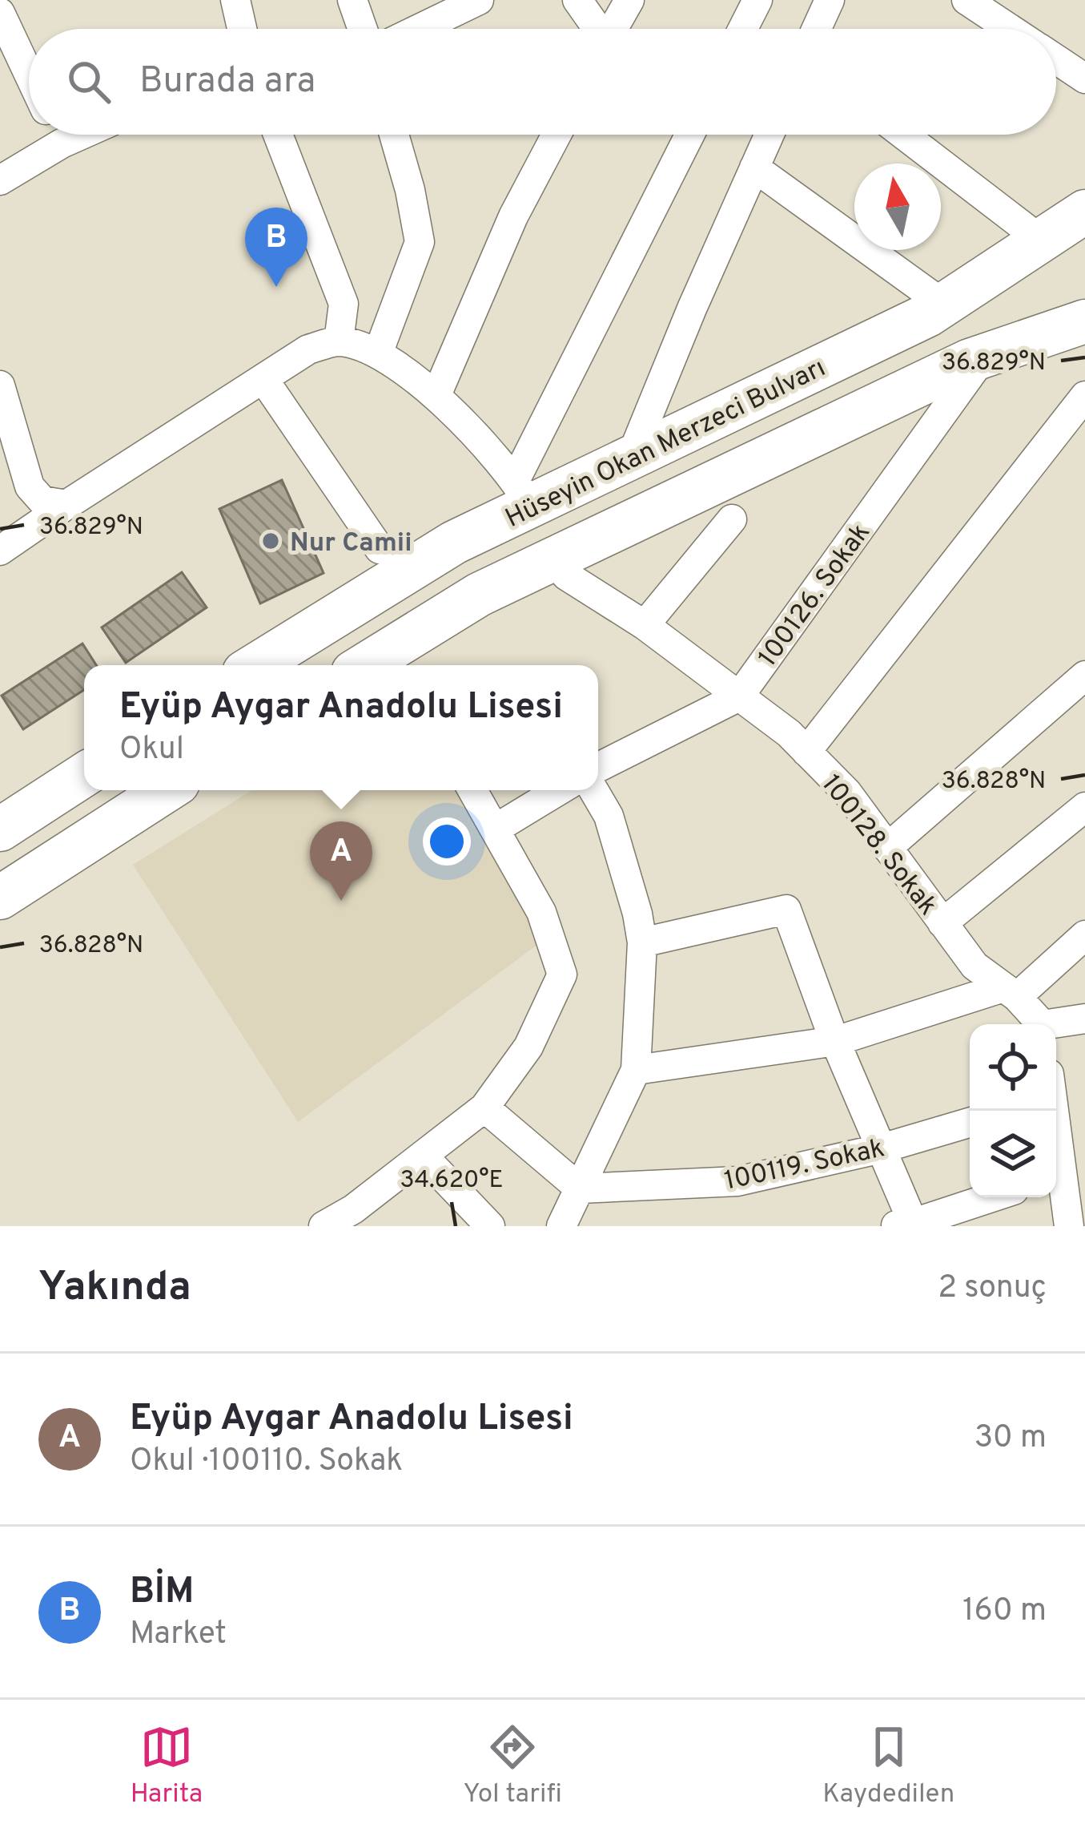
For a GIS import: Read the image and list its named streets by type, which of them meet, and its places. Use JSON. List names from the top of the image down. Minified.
{"streets":{"main road":["Hüseyin Okan Merzeci Bulvarı"],"street":["100126. Sokak","100128. Sokak","100119. Sokak"]},"crossings":[["100126. Sokak","100128. Sokak"]],"places":["Nur Camii"],"north":"top","page":{"search":"Burada ara","pins":["B","A"],"popup":["Eyüp Aygar Anadolu Lisesi","Okul"],"heading":["Yakında","2 sonuç"],"list":[{"mark":"A","name":"Eyüp Aygar Anadolu Lisesi","note":"Okul · 100110. Sokak","value":"30 m"},{"mark":"B","name":"BİM","note":"Market","value":"160 m"}],"nav":["Harita","Yol tarifi","Kaydedilen"]},"coordinates":["36.829°N","36.828°N","34.620°E"]}
